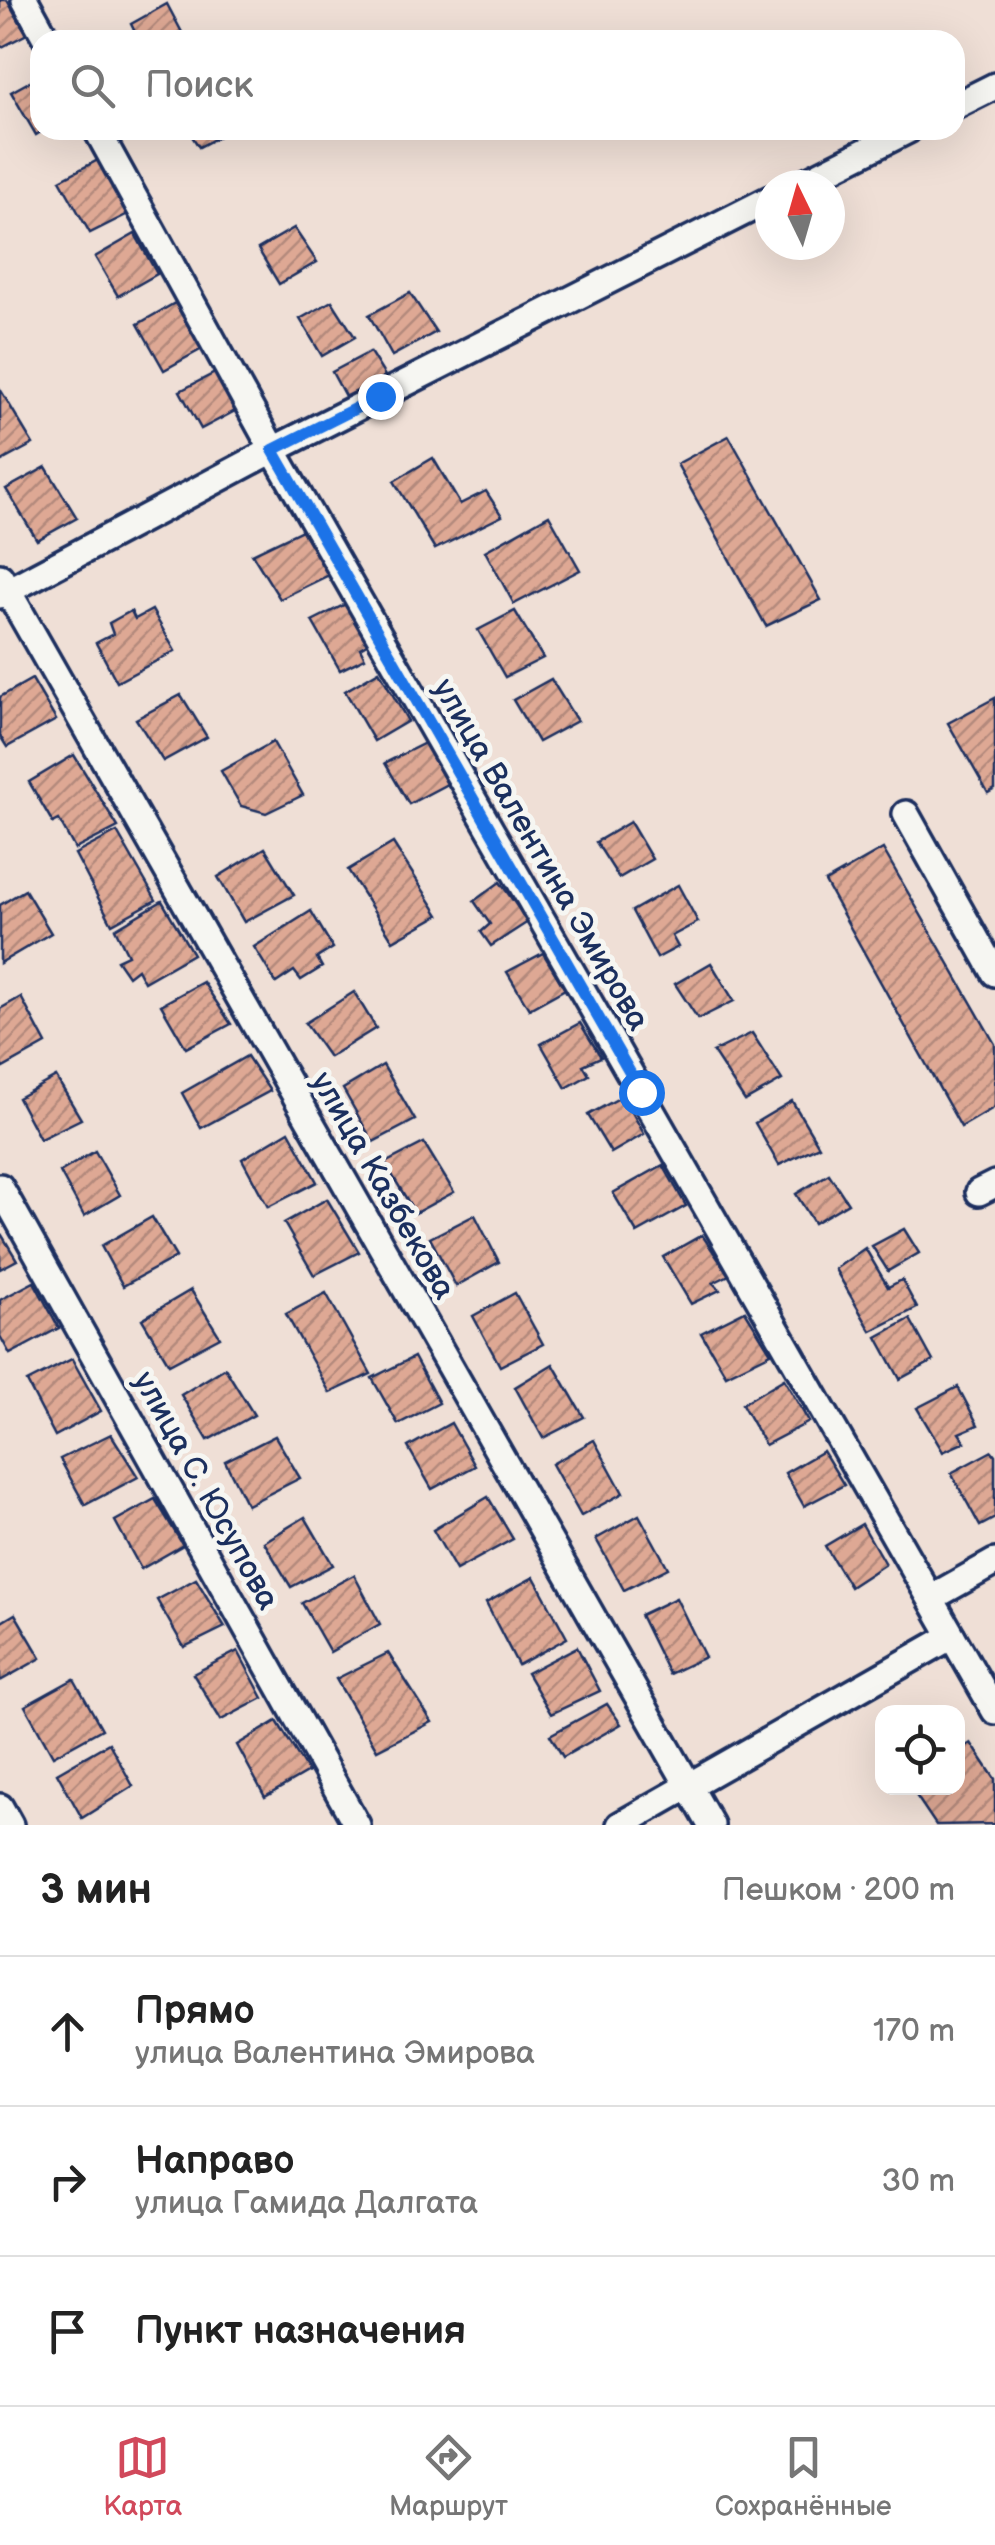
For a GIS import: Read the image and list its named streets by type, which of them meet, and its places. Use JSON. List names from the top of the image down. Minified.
{"streets":{"street":["улица Валентина Эмирова","улица Казбекова","улица С. Юсупова"]},"north":"top","page":{"search":"Поиск","heading":["3 мин","Пешком · 200 m"],"list":[["Прямо","улица Валентина Эмирова","170 m"],["Направо","улица Гамида Далгата","30 m"],"Пункт назначения"],"nav":["Карта","Маршрут","Сохранённые"]}}
